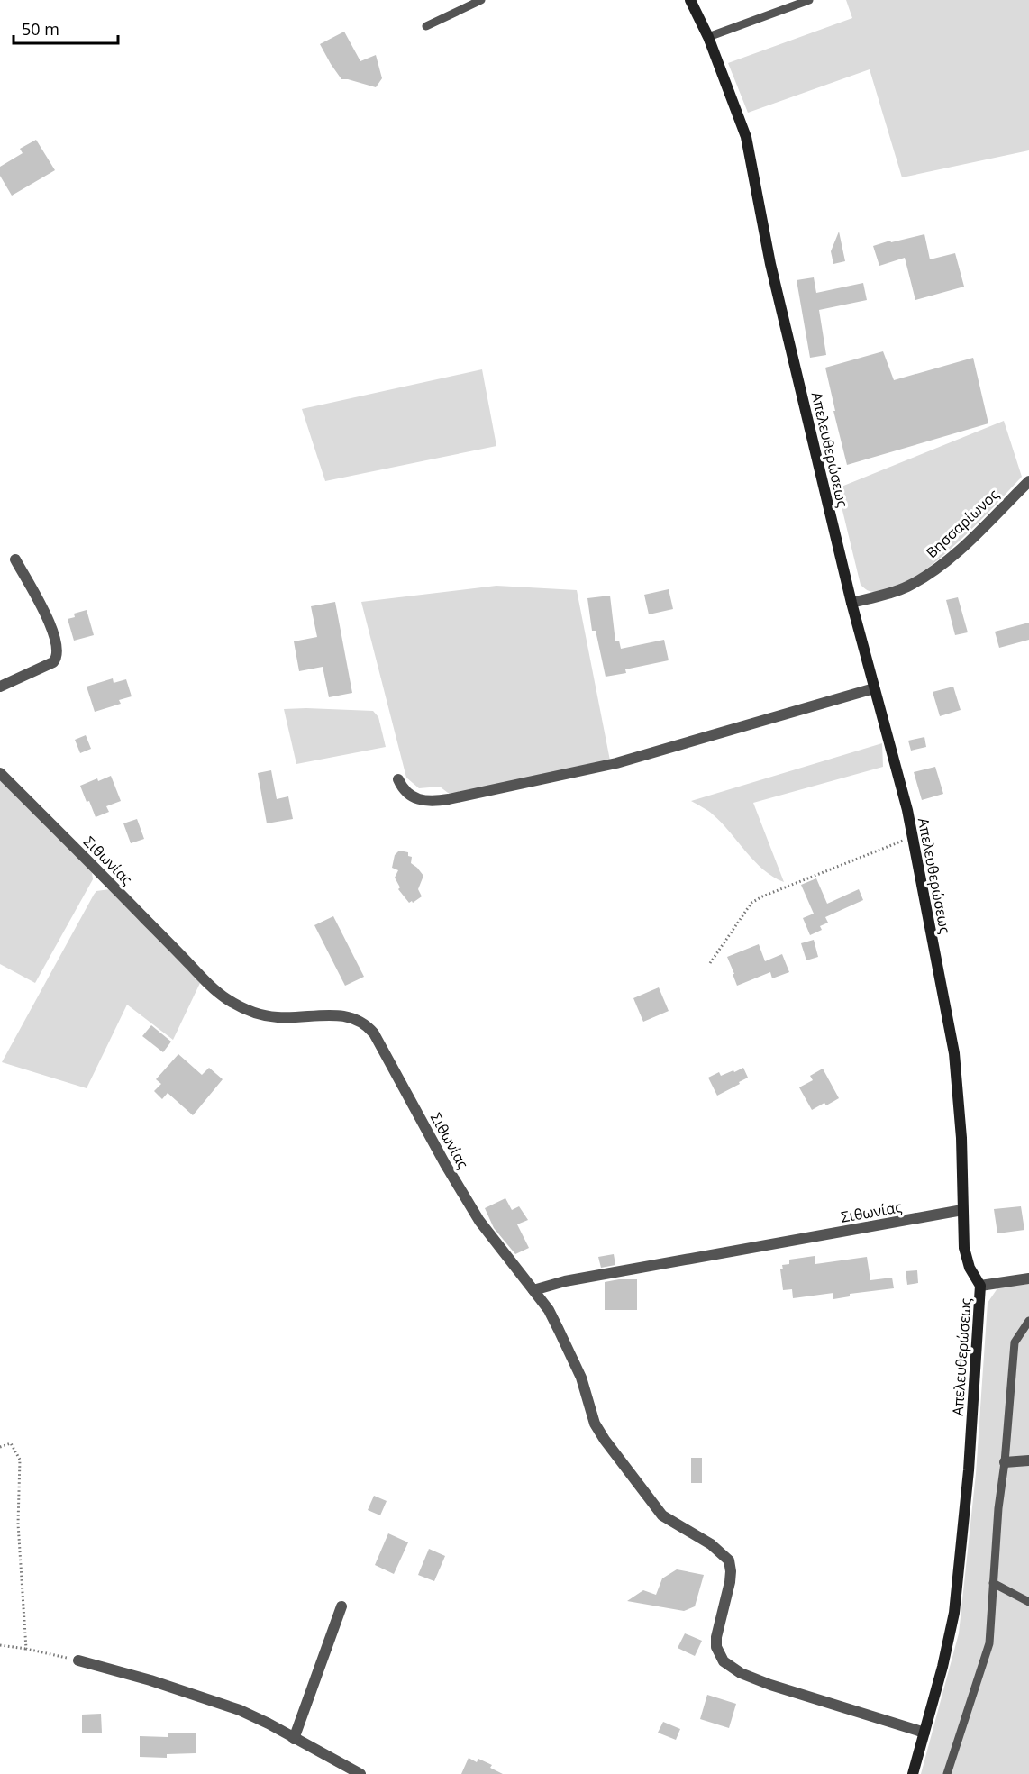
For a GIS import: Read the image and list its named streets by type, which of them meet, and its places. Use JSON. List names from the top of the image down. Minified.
{"streets":{"street":["Απελευθερώσεως","Βησσαρίωνος","Σιθωνίας"]},"crossings":[["Απελευθερώσεως","Βησσαρίωνος"],["Απελευθερώσεως","Σιθωνίας"]],"scale_bar":"50 m"}
